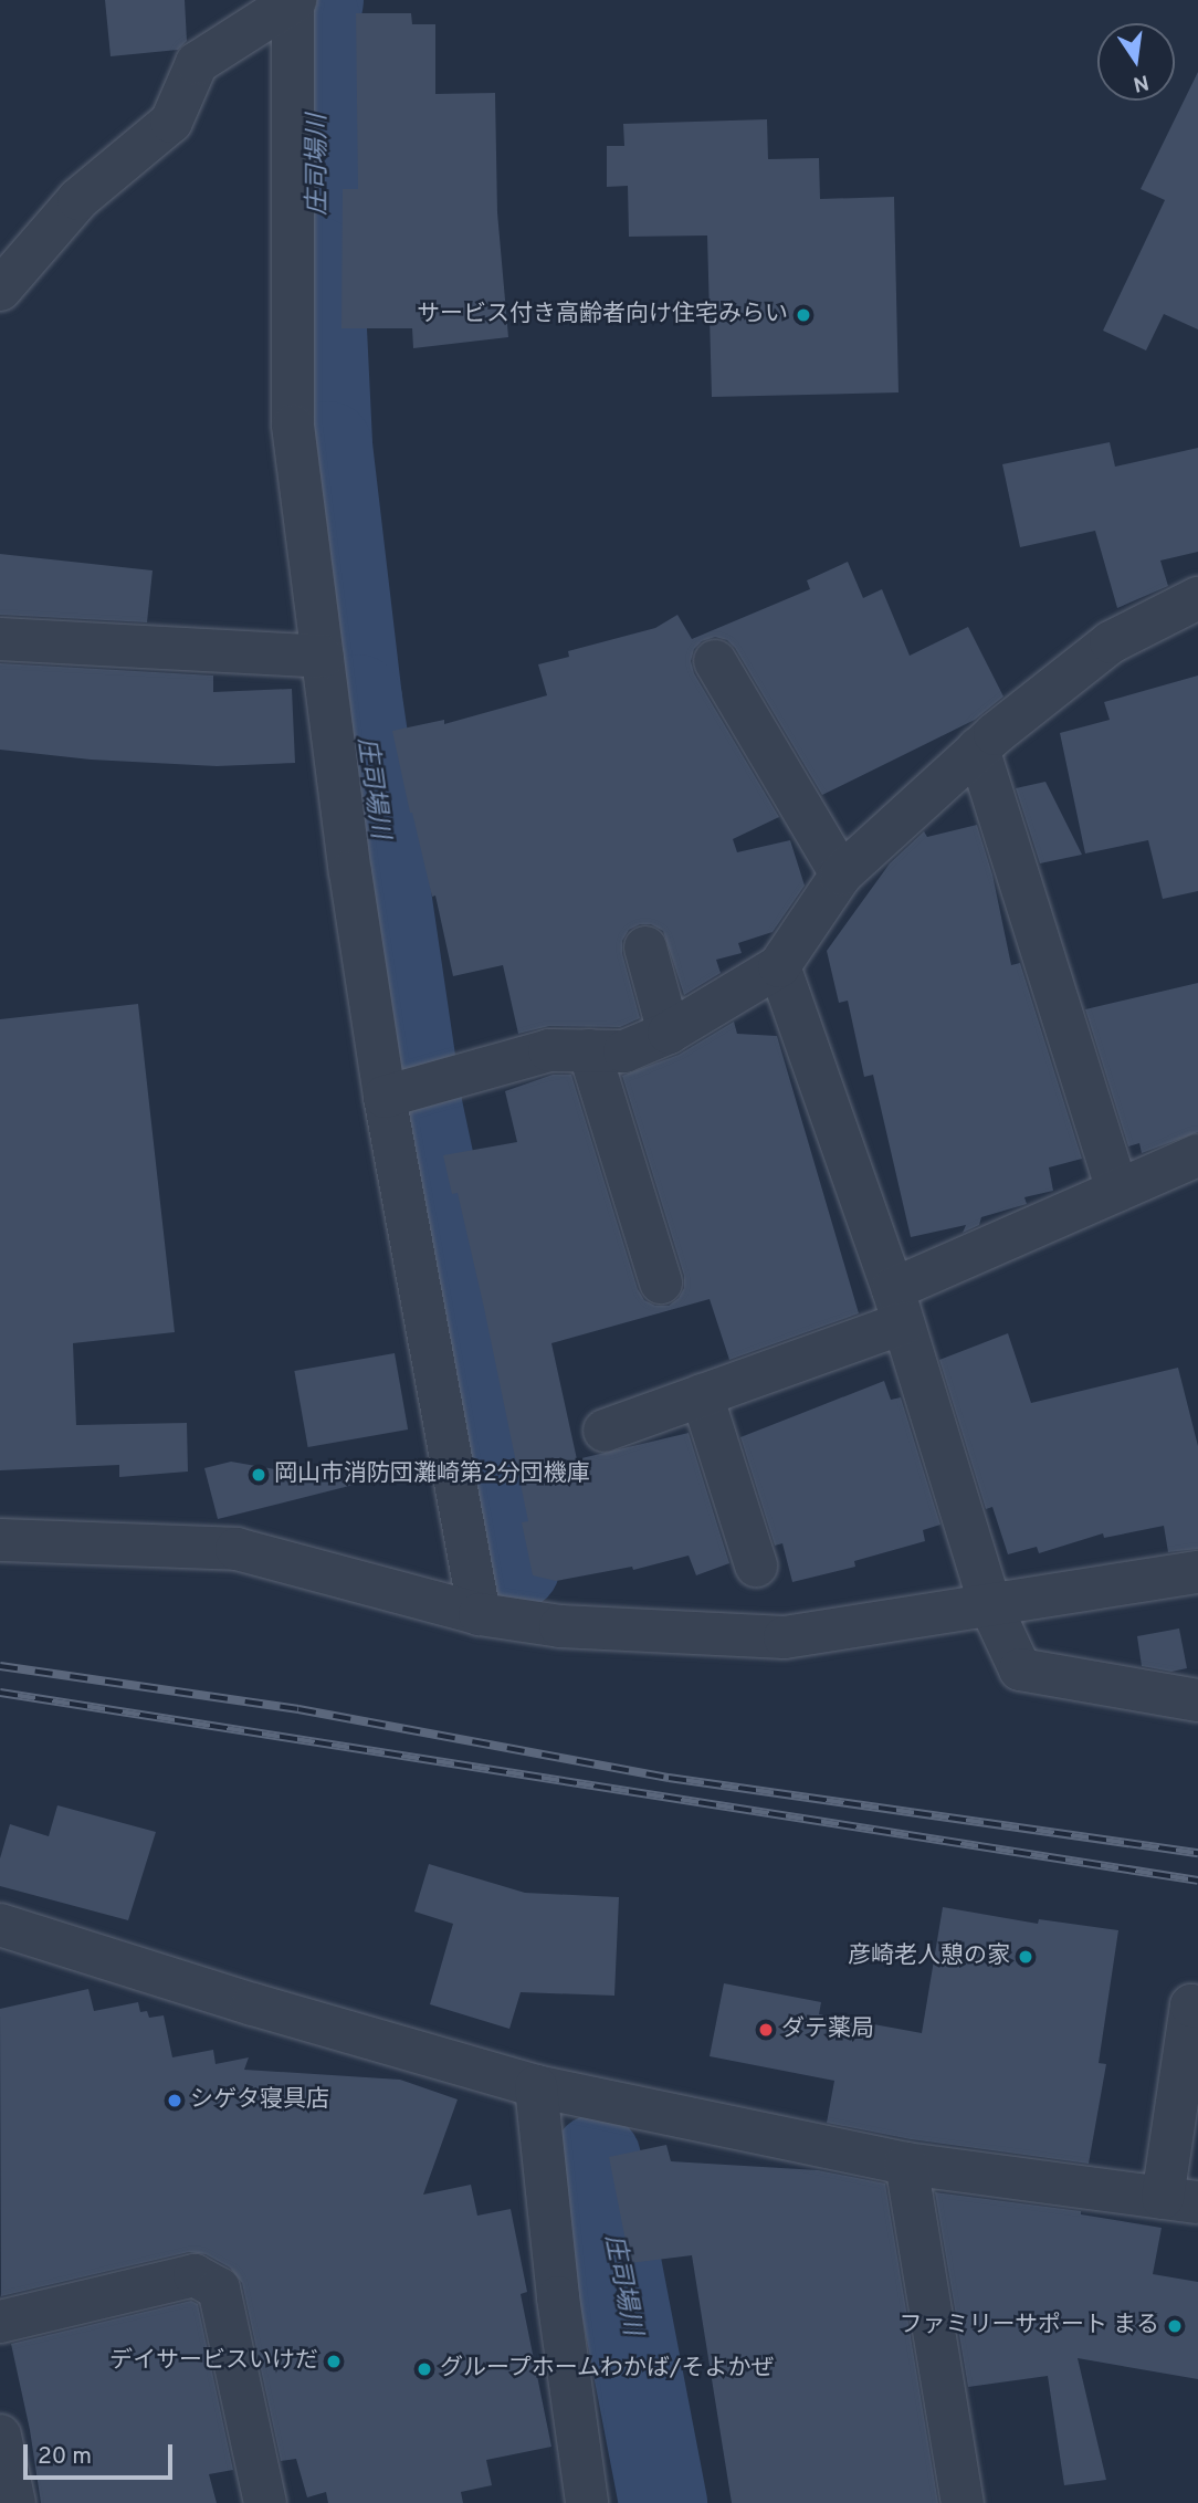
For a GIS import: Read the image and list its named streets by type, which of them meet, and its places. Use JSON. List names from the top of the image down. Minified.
{"water":["庄司場川"],"places":["サービス付き高齢者向け住宅みらい","岡山市消防団灘崎第2分団機庫","彦崎老人憩の家","ダテ薬局","シゲタ寝具店","ファミリーサポート まる","デイサービスいけだ","グループホームわかば/そよかぜ"],"scale_bar":"20 m","north":"bottom"}
